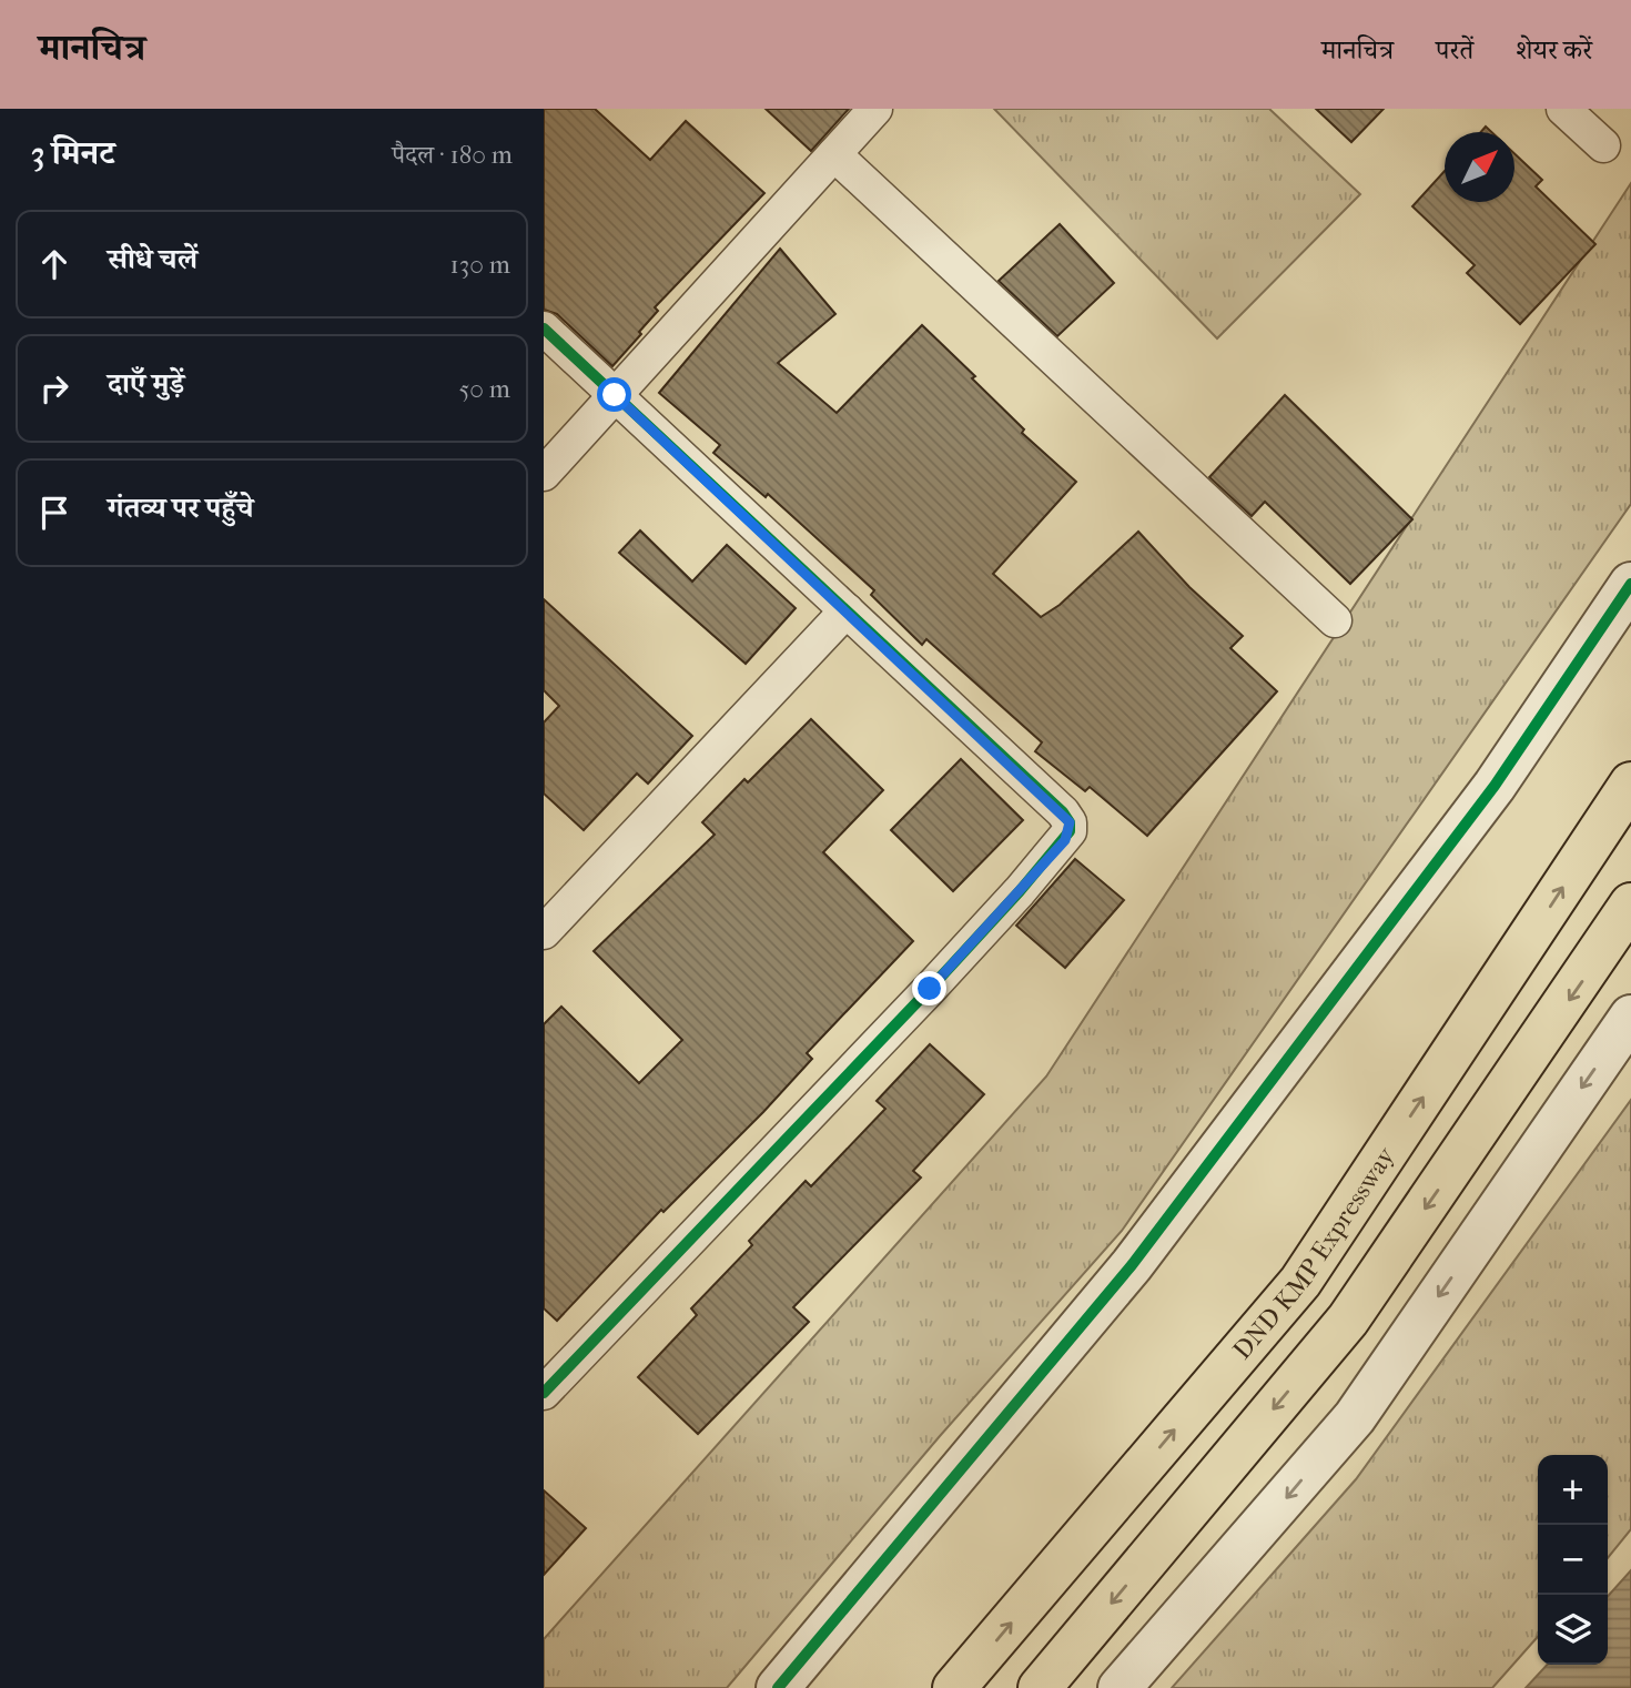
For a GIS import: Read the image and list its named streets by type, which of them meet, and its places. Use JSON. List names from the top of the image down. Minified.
{"streets":{"highway":["DND KMP Expressway"]},"north":"top right","page":{"header":"मानचित्र","nav":["मानचित्र","परतें","शेयर करें"],"heading":["3 मिनट","पैदल · 180 m"],"list":[["सीधे चलें","130 m"],["दाएँ मुड़ें","50 m"],"गंतव्य पर पहुँचे"],"map_buttons":["+","−"]}}
